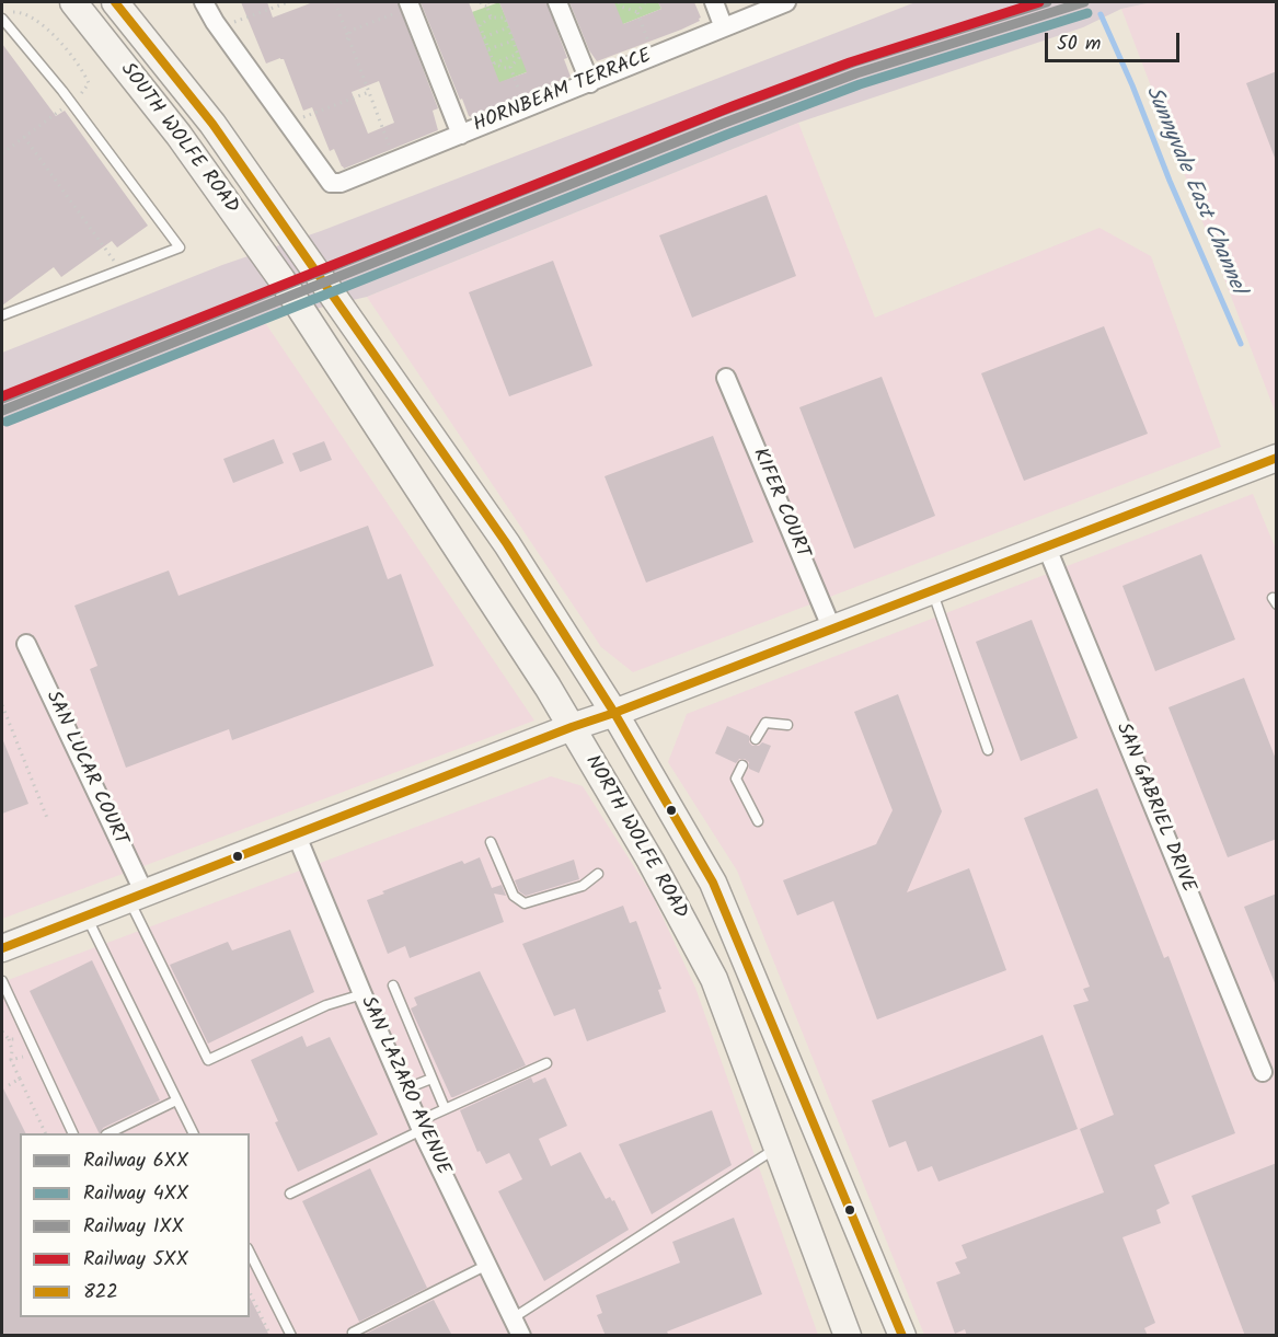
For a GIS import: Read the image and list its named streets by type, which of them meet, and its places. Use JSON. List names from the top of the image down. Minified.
{"streets":{"main road":["SOUTH WOLFE ROAD","NORTH WOLFE ROAD"],"street":["HORNBEAM TERRACE","KIFER COURT","SAN LUCAR COURT","SAN GABRIEL DRIVE","SAN LAZARO AVENUE"]},"crossings":[["SOUTH WOLFE ROAD","NORTH WOLFE ROAD"]],"water":["Sunnyvale East Channel"],"lines":["rail line 6XX","rail line 1XX","rail line 5XX","transit line 822","rail line 4XX"],"legend":["Railway 6XX","Railway 4XX","Railway 1XX","Railway 5XX","822"],"scale_bar":"50 m"}
